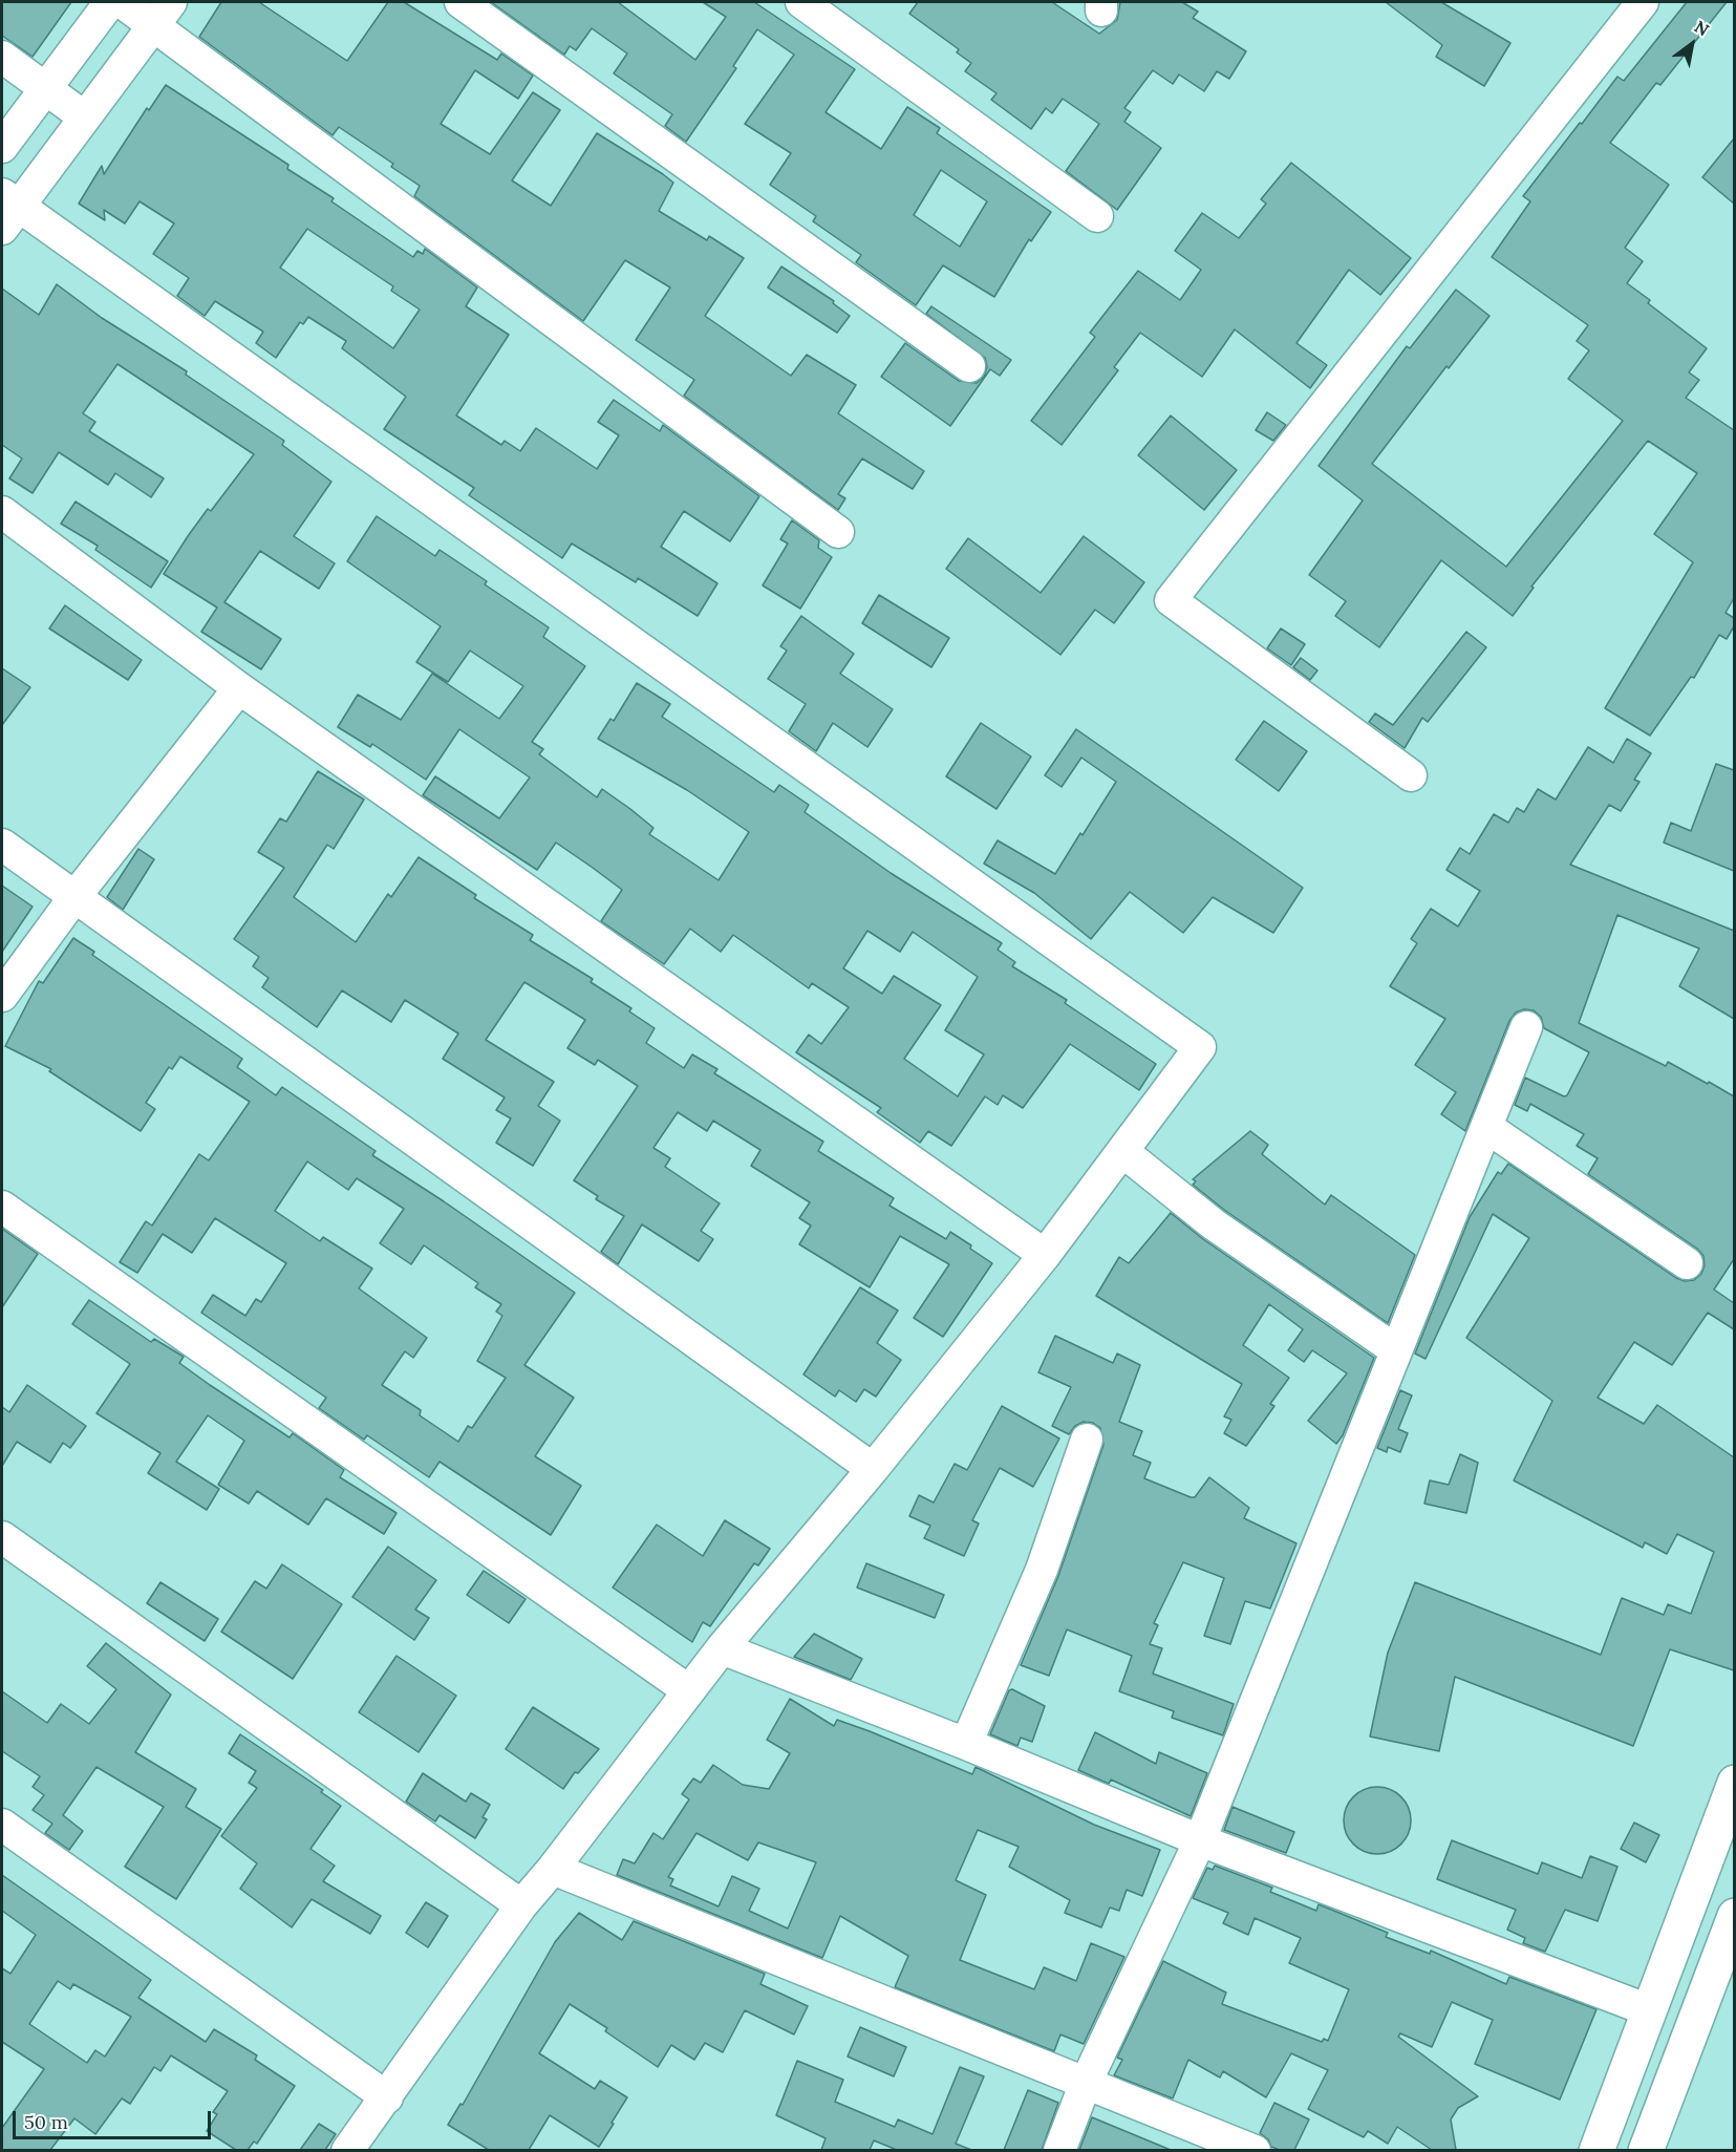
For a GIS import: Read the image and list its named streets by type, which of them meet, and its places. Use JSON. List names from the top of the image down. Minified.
{"scale_bar":"50 m","north":"top right"}
